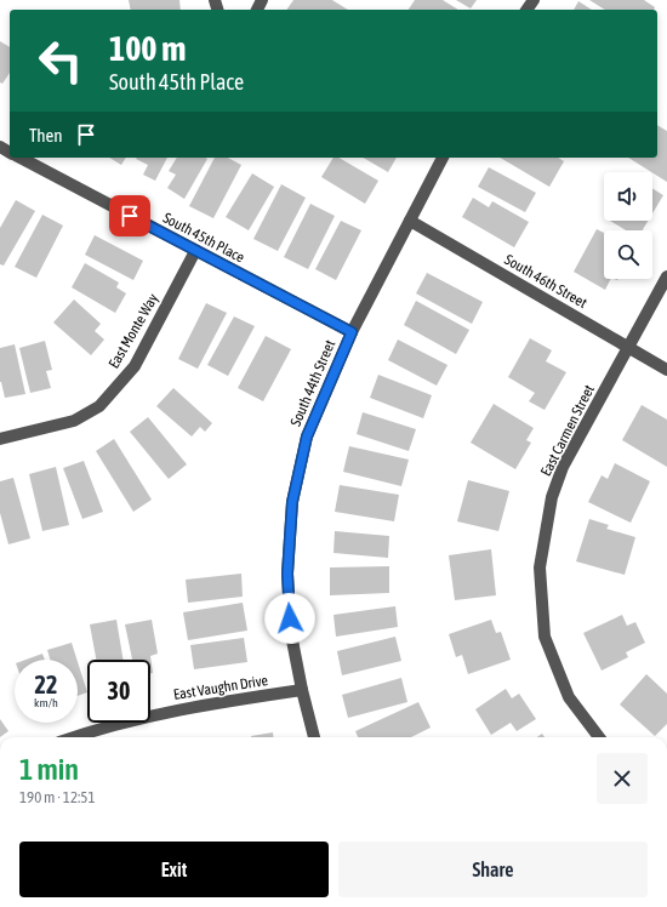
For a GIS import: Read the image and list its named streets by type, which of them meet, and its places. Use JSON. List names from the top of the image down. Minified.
{"streets":{"street":["South 45th Place","South 46th Street","East Monte Way","South 44th Street","East Carmen Street","East Vaughn Drive"]},"crossings":[["South 45th Place","East Monte Way"],["South 45th Place","South 44th Street"],["South 46th Street","South 44th Street"],["South 46th Street","East Carmen Street"],["South 44th Street","East Vaughn Drive"]],"page":{"turn":["100 m","South 45th Place"],"then":"Then","speed":"22 km/h","limit":"30","heading":["1 min","190 m · 12:51"],"buttons":["Exit","Share"]}}
